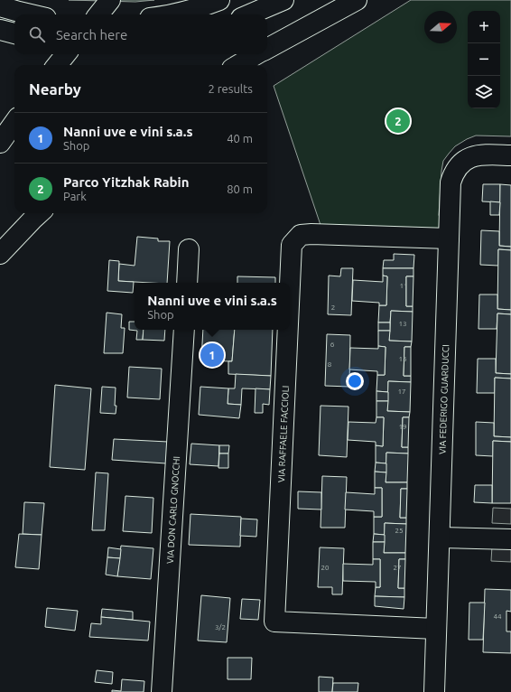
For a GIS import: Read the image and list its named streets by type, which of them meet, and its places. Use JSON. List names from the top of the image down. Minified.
{"streets":{"main road":["VIA FEDERIGO GUARDUCCI","VIA RAFFAELE FACCIOLI","VIA DON CARLO GNOCCHI"]},"crossings":[["VIA FEDERIGO GUARDUCCI","VIA RAFFAELE FACCIOLI"]],"house_numbers":["11","2","13","6","15","8","17","19","25","20","27","44","3/2"],"north":"right","page":{"map_buttons":["+","−"],"search":"Search here","heading":["Nearby","2 results"],"pins":["2","1"],"list":[{"mark":"1","name":"Nanni uve e vini s.a.s","note":"Shop","value":"40 m"},{"mark":"2","name":"Parco Yitzhak Rabin","note":"Park","value":"80 m"}],"popup":["Nanni uve e vini s.a.s","Shop"]}}
